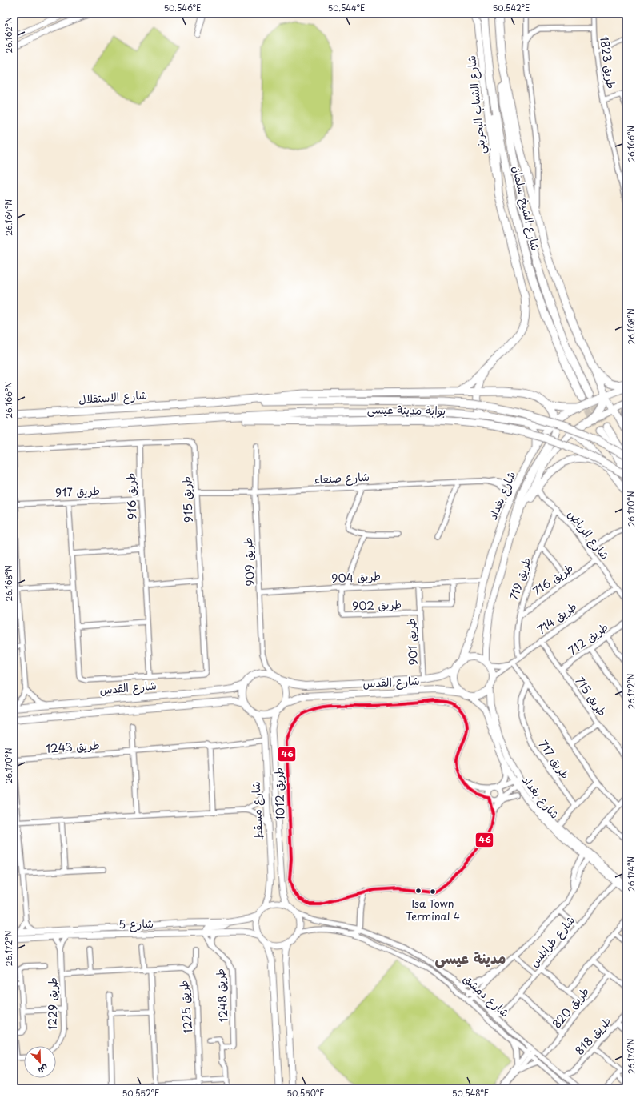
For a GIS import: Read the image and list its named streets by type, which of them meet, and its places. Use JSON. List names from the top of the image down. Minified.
{"streets":{"main road":["شارع الشيخ سلمان","شارع الاستقلال","بوابة مدينة عيسى","شارع بغداد","شارع القدس"],"street":["طريق 1823","شارع الشباب البحريني","شارع صنعاء","طريق 917","طريق 916","طريق 915","شارع الرياض","طريق 909","طريق 904","طريق 719","طريق 716","طريق 902","طريق 714","طريق 712","طريق 901","طريق 715","طريق 1243","طريق 717","طريق 1012","شارع مسقط","شارع 5","شارع طرابلس","طريق 1248","شارع دمشق","طريق 1229","طريق 1225","طريق 820","طريق 818"]},"crossings":[["شارع الشيخ سلمان","شارع بغداد"],["شارع الاستقلال","بوابة مدينة عيسى"],["شارع صنعاء","شارع بغداد"],["شارع صنعاء","طريق 915"],["شارع صنعاء","طريق 909"],["طريق 917","طريق 916"],["طريق 917","طريق 915"],["شارع بغداد","طريق 904"],["شارع بغداد","طريق 714"],["شارع بغداد","شارع القدس"],["شارع بغداد","شارع طرابلس"],["طريق 916","طريق 915"],["شارع الرياض","طريق 719"],["شارع الرياض","طريق 716"],["شارع الرياض","طريق 714"],["طريق 909","طريق 904"],["طريق 909","شارع القدس"],["طريق 909","شارع مسقط"],["طريق 904","طريق 902"],["طريق 904","طريق 901"],["طريق 719","طريق 716"],["طريق 719","طريق 714"],["طريق 902","طريق 901"],["طريق 714","شارع القدس"],["طريق 714","طريق 715"],["طريق 714","طريق 717"],["طريق 712","طريق 715"],["طريق 901","شارع القدس"],["شارع القدس","شارع مسقط"],["طريق 715","طريق 717"],["طريق 1243","شارع مسقط"],["شارع مسقط","شارع 5"],["شارع مسقط","شارع دمشق"],["شارع 5","طريق 1248"],["شارع 5","شارع دمشق"],["شارع 5","طريق 1229"],["شارع دمشق","طريق 818"],["طريق 1229","طريق 1225"]],"districts":["مدينة عيسى"],"places":["Isa Town Terminal 4"],"lines":["transit line 46"],"north":"bottom right","coordinates":["50.546°E","50.544°E","50.542°E","26.162°N","26.166°N","26.164°N","26.168°N","26.170°N","26.172°N","26.174°N","26.176°N","50.552°E","50.550°E","50.548°E"]}
